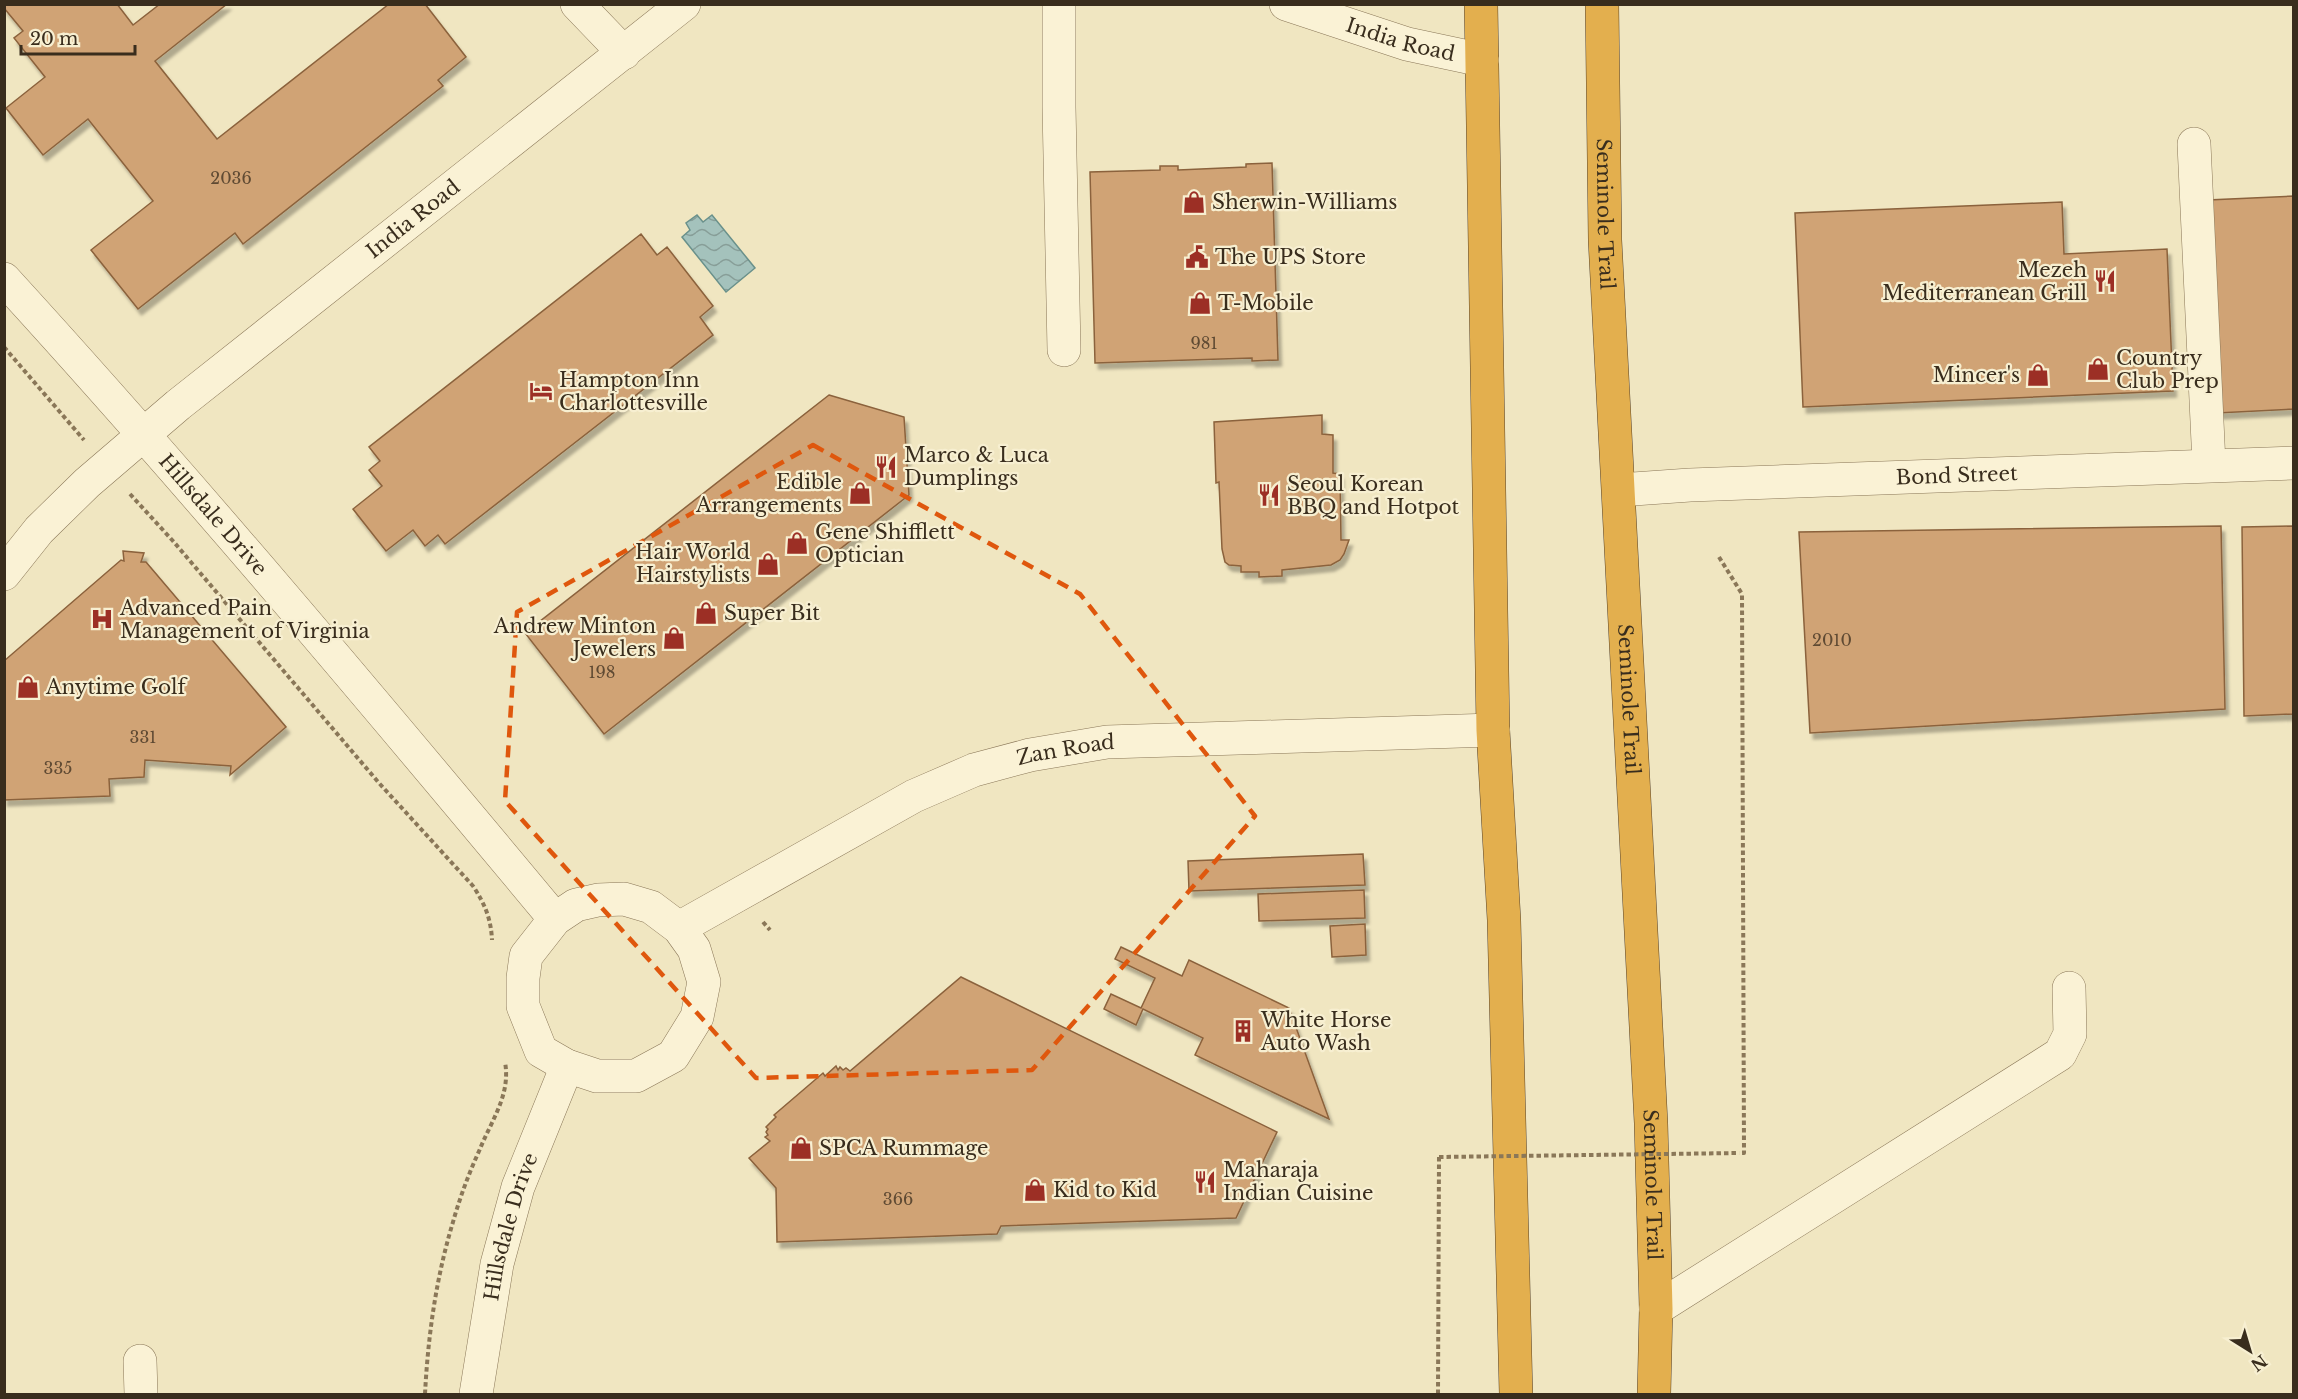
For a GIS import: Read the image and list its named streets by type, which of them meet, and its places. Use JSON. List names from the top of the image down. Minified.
{"streets":{"highway":["Seminole Trail"],"street":["India Road","Bond Street","Hillsdale Drive","Zan Road"]},"crossings":[["India Road","Hillsdale Drive"],["Seminole Trail","Bond Street"],["Hillsdale Drive","Zan Road"]],"places":{"shop":["Sherwin-Williams","T-Mobile","Country Club Prep","Mincer's","Edible Arrangements","Gene Shifflett Optician","Hair World Hairstylists","Super Bit","Andrew Minton Jewelers","Anytime Golf","SPCA Rummage","Kid to Kid"],"public building":["The UPS Store"],"restaurant":["Mezeh Mediterranean Grill","Marco & Luca Dumplings","Seoul Korean BBQ and Hotpot","Maharaja Indian Cuisine"],"hotel":["Hampton Inn Charlottesville"],"hospital":["Advanced Pain Management of Virginia"],"building":["White Horse Auto Wash"]},"house_numbers":["2036","981","2010","198","331","335","366"],"scale_bar":"20 m","north":"bottom right"}
